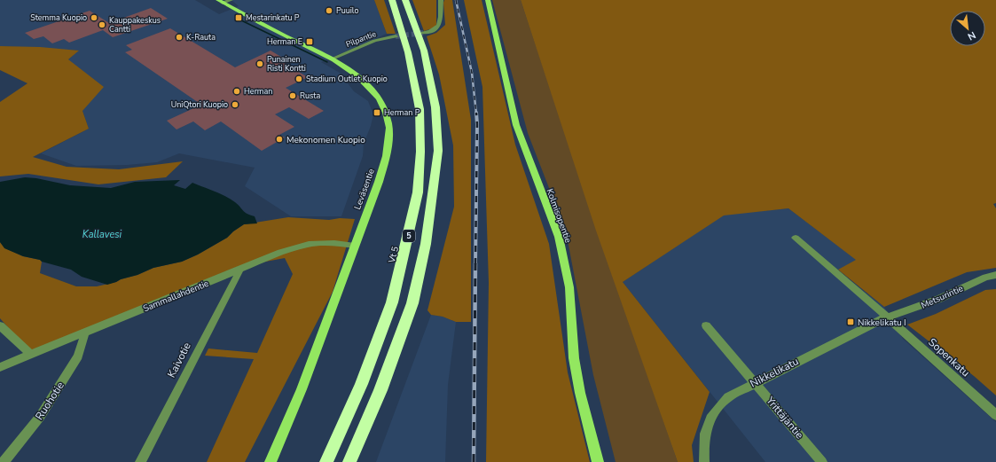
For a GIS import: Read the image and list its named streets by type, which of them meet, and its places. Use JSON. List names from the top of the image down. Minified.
{"streets":{"highway":["5","Vt 5"],"main road":["Leväsentie","Kolmisopentie"],"street":["Pilpantie","Sammallahdentie","Metsurintie","Sopenkatu","Kaivotie","Nikkelikatu","Ruohotie","Yrittäjäntie"]},"crossings":[["Pilpantie","Leväsentie"],["Leväsentie","Sammallahdentie"],["Sammallahdentie","Kaivotie"],["Sammallahdentie","Ruohotie"],["Metsurintie","Sopenkatu"],["Metsurintie","Nikkelikatu"],["Sopenkatu","Nikkelikatu"],["Nikkelikatu","Yrittäjäntie"]],"water":["Kallavesi"],"places":{"other":["Puuilo","Stemma Kuopio","Kauppakeskus Cantti","K-Rauta","Punainen Risti Kontti","Stadium Outlet Kuopio","Herman","Rusta","UniQtori Kuopio","Mekonomen Kuopio"],"transit":["Mestarinkatu P","Herman E","Herman P","Nikkelikatu I"]},"north":"bottom right"}
